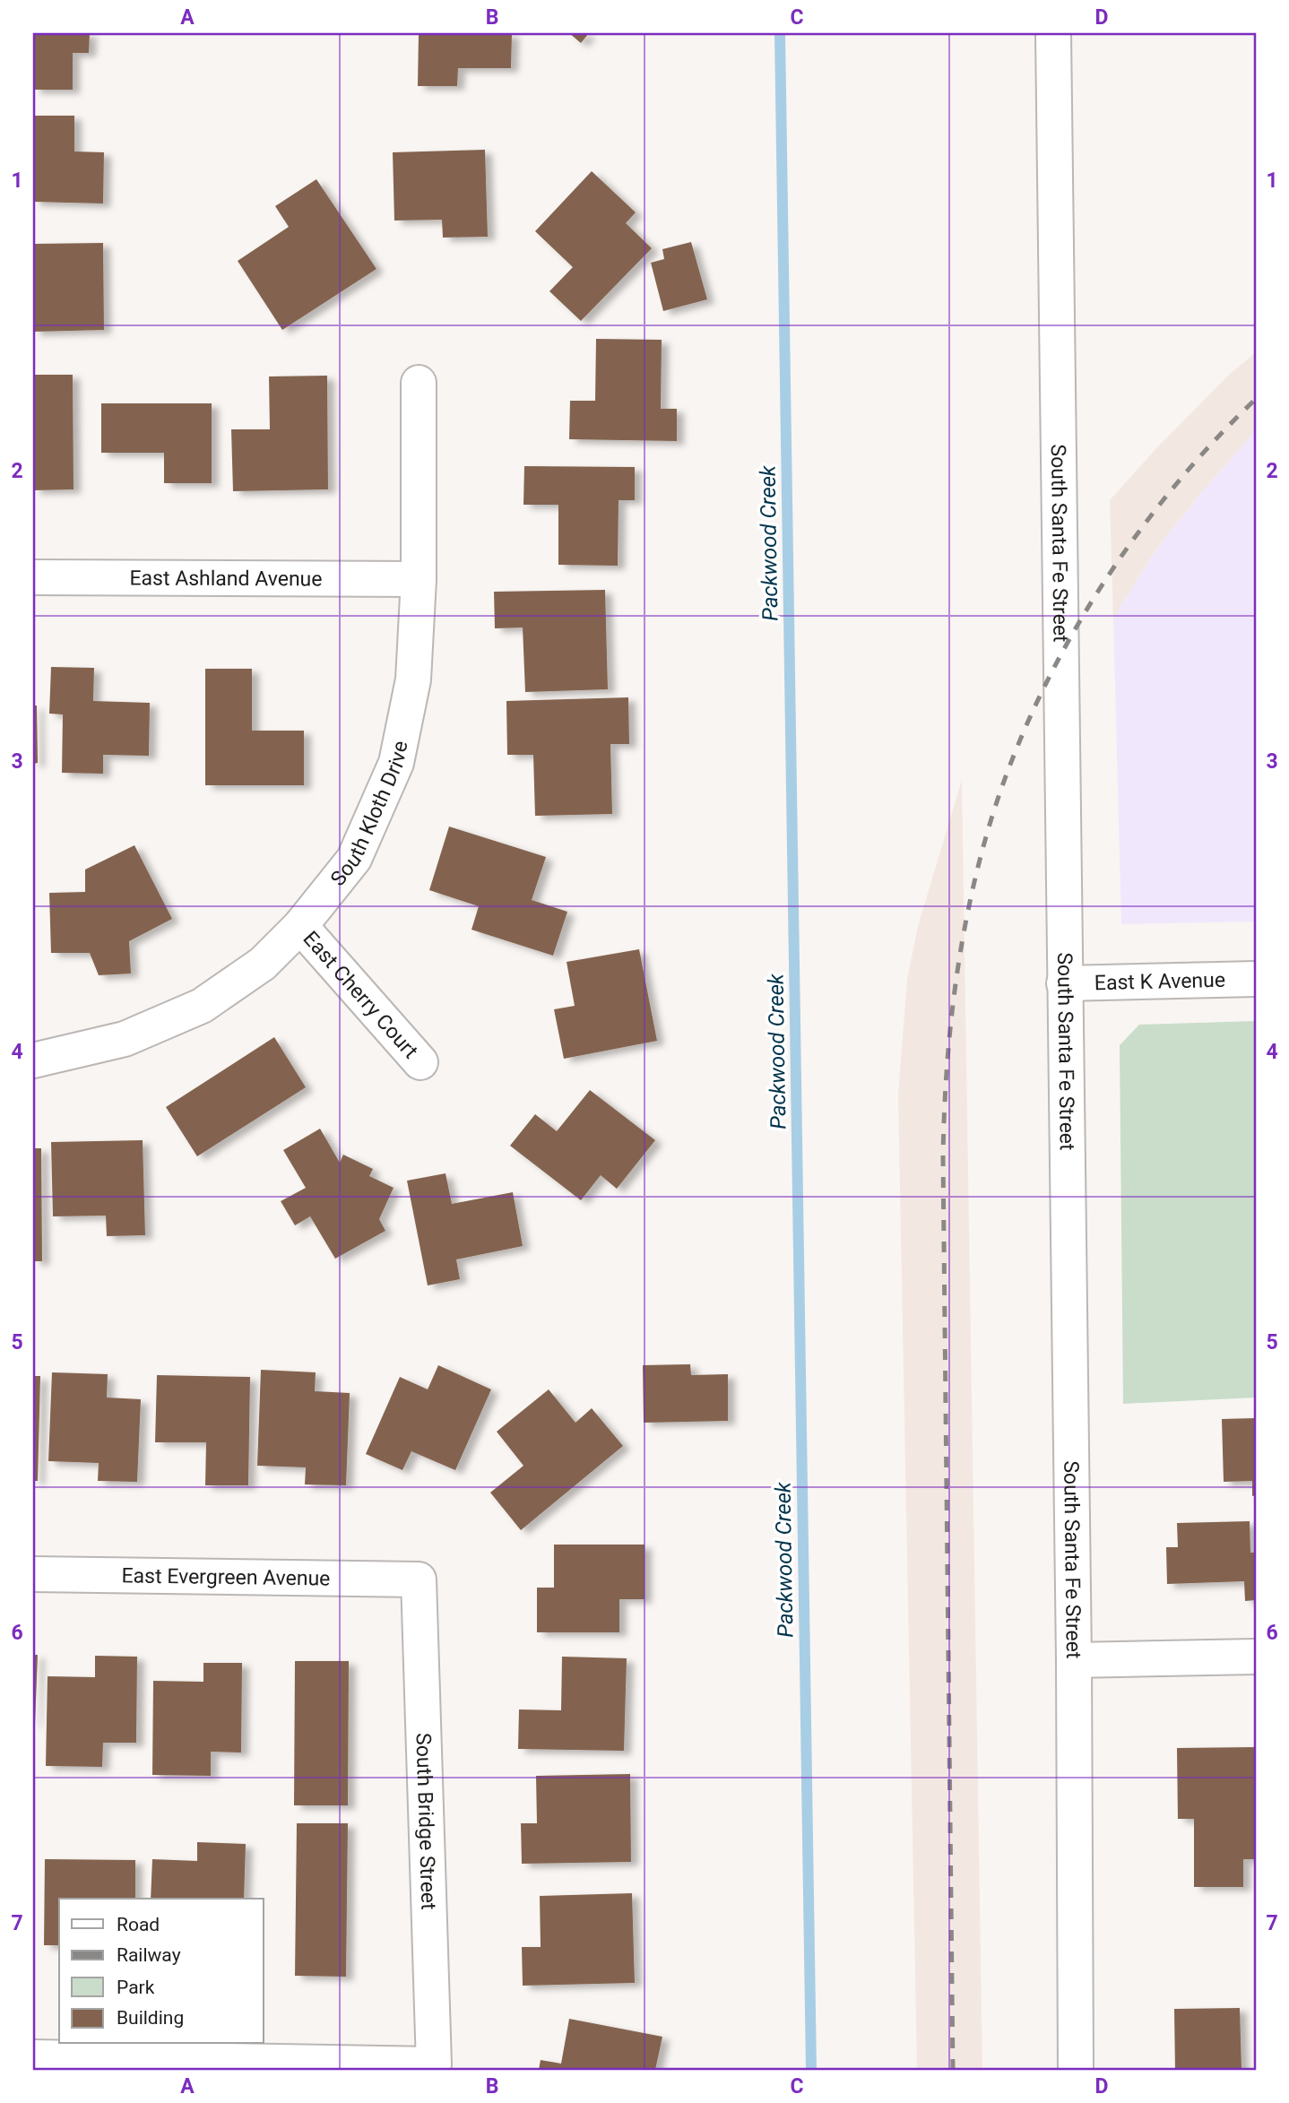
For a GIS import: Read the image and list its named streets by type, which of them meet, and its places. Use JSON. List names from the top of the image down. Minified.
{"streets":{"street":["South Santa Fe Street","East Ashland Avenue","South Kloth Drive","East K Avenue","East Cherry Court","East Evergreen Avenue","South Bridge Street"]},"crossings":[["South Santa Fe Street","East K Avenue"],["East Ashland Avenue","South Kloth Drive"],["South Kloth Drive","East Cherry Court"],["East Evergreen Avenue","South Bridge Street"]],"water":["Packwood Creek"],"legend":["Road","Railway","Park","Building"],"grid":{"columns":["A","B","C","D"],"rows":["1","2","3","4","5","6","7"]}}
